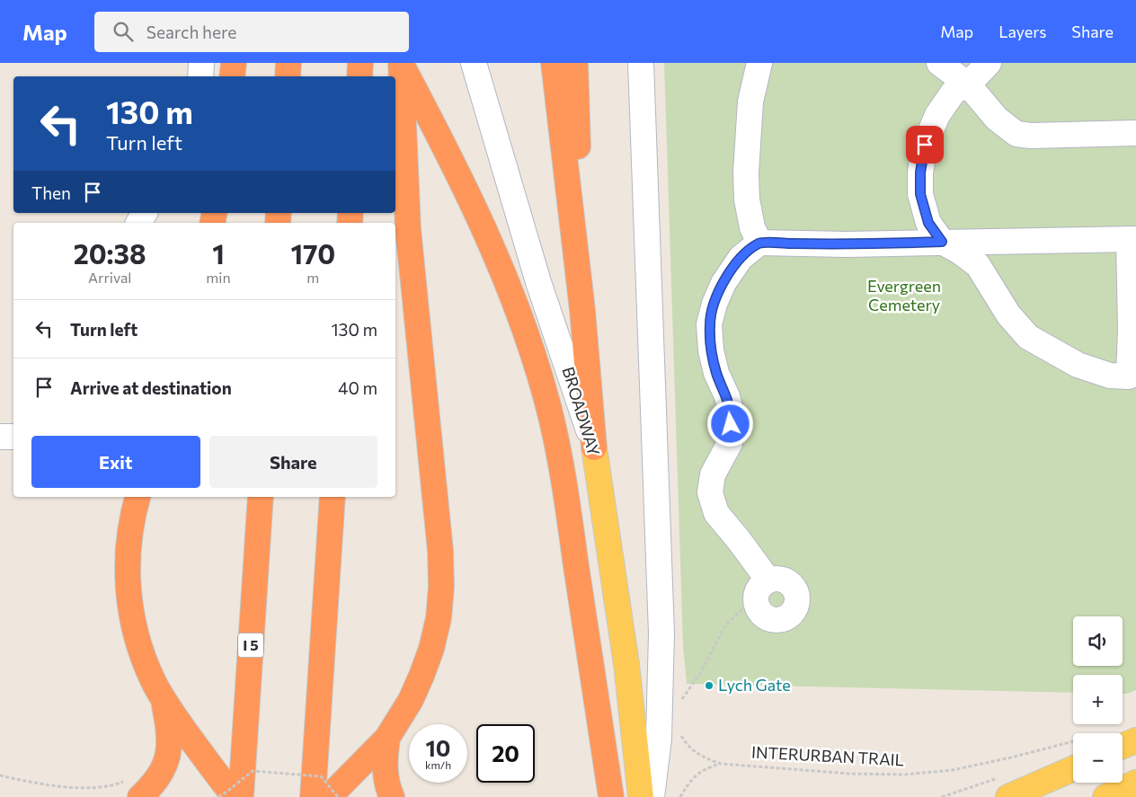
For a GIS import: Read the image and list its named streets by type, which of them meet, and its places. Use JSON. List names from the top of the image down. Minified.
{"streets":{"highway":["I 5"],"main road":["BROADWAY"],"path":["INTERURBAN TRAIL"]},"parks":["Evergreen Cemetery"],"places":["Lych Gate"],"page":{"header":"Map","search":"Search here","nav":["Map","Layers","Share"],"turn":["130 m","Turn left"],"then":"Then","eta":["20:38","Arrival","1","min","170","m"],"list":[{"name":"Turn left","value":"130 m"},{"name":"Arrive at destination","value":"40 m"}],"buttons":["Exit","Share"],"map_buttons":["+","−"],"speed":"10 km/h","limit":"20"}}
